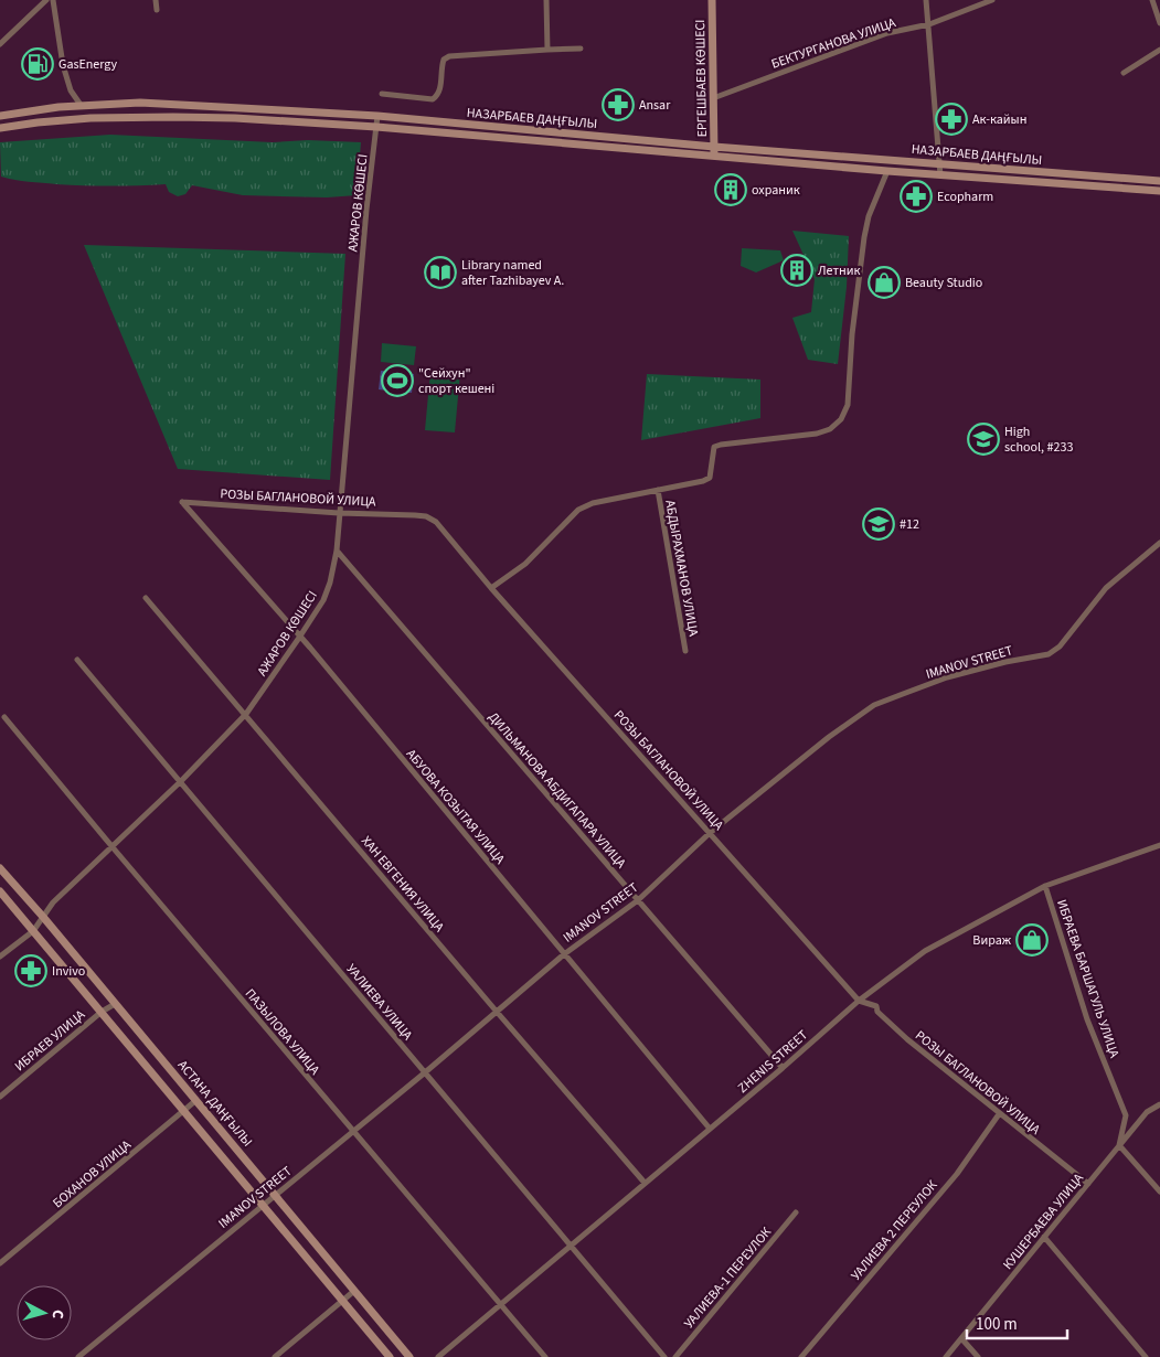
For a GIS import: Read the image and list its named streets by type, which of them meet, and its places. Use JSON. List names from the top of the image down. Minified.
{"streets":{"main road":["ЕРГЕШБАЕВ КӨШЕСІ","НАЗАРБАЕВ ДАҢҒЫЛЫ","АСТАНА ДАҢҒЫЛЫ"],"street":["БЕКТУРГАНОВА УЛИЦА","АЖАРОВ КӨШЕСІ","РОЗЫ БАГЛАНОВОЙ УЛИЦА","АБДЫРАХМАНОВ УЛИЦА","IMANOV STREET","ДИЛЬМАНОВА АБДИГАПАРА УЛИЦА","АБУОВА КОЗЫТАЯ УЛИЦА","ХАН ЕВГЕНИЯ УЛИЦА","ИБРАЕВА БАРШАГУЛЬ УЛИЦА","УАЛИЕВА УЛИЦА","ПАЗЫЛОВА УЛИЦА","ИБРАЕВ УЛИЦА","ZHENIS STREET","БОХАНОВ УЛИЦА","КУШЕРБАЕВА УЛИЦА","УАЛИЕВА 2 ПЕРЕУЛОК","УАЛИЕВА-1 ПЕРЕУЛОК"]},"crossings":[["БЕКТУРГАНОВА УЛИЦА","ЕРГЕШБАЕВ КӨШЕСІ"],["ЕРГЕШБАЕВ КӨШЕСІ","НАЗАРБАЕВ ДАҢҒЫЛЫ"],["НАЗАРБАЕВ ДАҢҒЫЛЫ","АЖАРОВ КӨШЕСІ"],["НАЗАРБАЕВ ДАҢҒЫЛЫ","АБДЫРАХМАНОВ УЛИЦА"],["АЖАРОВ КӨШЕСІ","РОЗЫ БАГЛАНОВОЙ УЛИЦА"],["АЖАРОВ КӨШЕСІ","ДИЛЬМАНОВА АБДИГАПАРА УЛИЦА"],["АЖАРОВ КӨШЕСІ","АБУОВА КОЗЫТАЯ УЛИЦА"],["АЖАРОВ КӨШЕСІ","ХАН ЕВГЕНИЯ УЛИЦА"],["АЖАРОВ КӨШЕСІ","УАЛИЕВА УЛИЦА"],["АЖАРОВ КӨШЕСІ","ПАЗЫЛОВА УЛИЦА"],["АЖАРОВ КӨШЕСІ","АСТАНА ДАҢҒЫЛЫ"],["РОЗЫ БАГЛАНОВОЙ УЛИЦА","АБДЫРАХМАНОВ УЛИЦА"],["РОЗЫ БАГЛАНОВОЙ УЛИЦА","IMANOV STREET"],["РОЗЫ БАГЛАНОВОЙ УЛИЦА","АБУОВА КОЗЫТАЯ УЛИЦА"],["РОЗЫ БАГЛАНОВОЙ УЛИЦА","ZHENIS STREET"],["РОЗЫ БАГЛАНОВОЙ УЛИЦА","КУШЕРБАЕВА УЛИЦА"],["РОЗЫ БАГЛАНОВОЙ УЛИЦА","УАЛИЕВА 2 ПЕРЕУЛОК"],["IMANOV STREET","ДИЛЬМАНОВА АБДИГАПАРА УЛИЦА"],["IMANOV STREET","АБУОВА КОЗЫТАЯ УЛИЦА"],["IMANOV STREET","ХАН ЕВГЕНИЯ УЛИЦА"],["IMANOV STREET","УАЛИЕВА УЛИЦА"],["IMANOV STREET","ПАЗЫЛОВА УЛИЦА"],["IMANOV STREET","АСТАНА ДАҢҒЫЛЫ"],["ДИЛЬМАНОВА АБДИГАПАРА УЛИЦА","ZHENIS STREET"],["АБУОВА КОЗЫТАЯ УЛИЦА","ZHENIS STREET"],["ХАН ЕВГЕНИЯ УЛИЦА","ZHENIS STREET"],["ИБРАЕВА БАРШАГУЛЬ УЛИЦА","ZHENIS STREET"],["ИБРАЕВА БАРШАГУЛЬ УЛИЦА","КУШЕРБАЕВА УЛИЦА"],["УАЛИЕВА УЛИЦА","ZHENIS STREET"],["ПАЗЫЛОВА УЛИЦА","ZHENIS STREET"],["ИБРАЕВ УЛИЦА","АСТАНА ДАҢҒЫЛЫ"],["АСТАНА ДАҢҒЫЛЫ","БОХАНОВ УЛИЦА"]],"places":{"fuel station":["GasEnergy"],"pharmacy":["Ansar","Ак-кайын","Ecopharm","Invivo"],"building":["охраник","Летник"],"library":["Library named after Tazhibayev A."],"shop":["Beauty Studio","Вираж"],"sports":["\"Сейхун\" спорт кешені"],"school or university":["High school, #233","#12"]},"scale_bar":"100 m","north":"right"}
